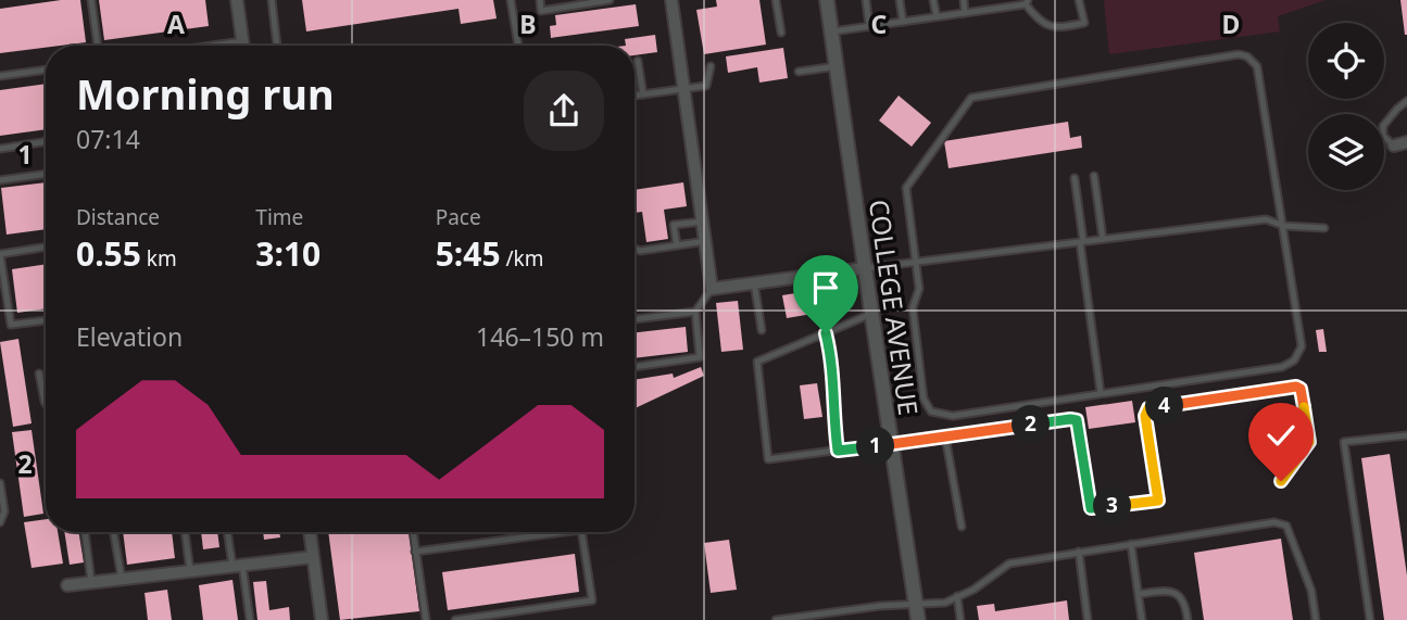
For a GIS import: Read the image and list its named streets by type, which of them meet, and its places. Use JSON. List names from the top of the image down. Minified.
{"streets":{"street":["COLLEGE AVENUE"]},"page":{"heading":["Morning run","07:14"],"stats":[["Distance","0.55 km"],["Time","3:10"],["Pace","5:45 /km"]],"chart":["Elevation","146–150 m"],"pins":["4","2","1","3"]},"grid":{"columns":["A","B","C","D"],"rows":["1","2"]}}
